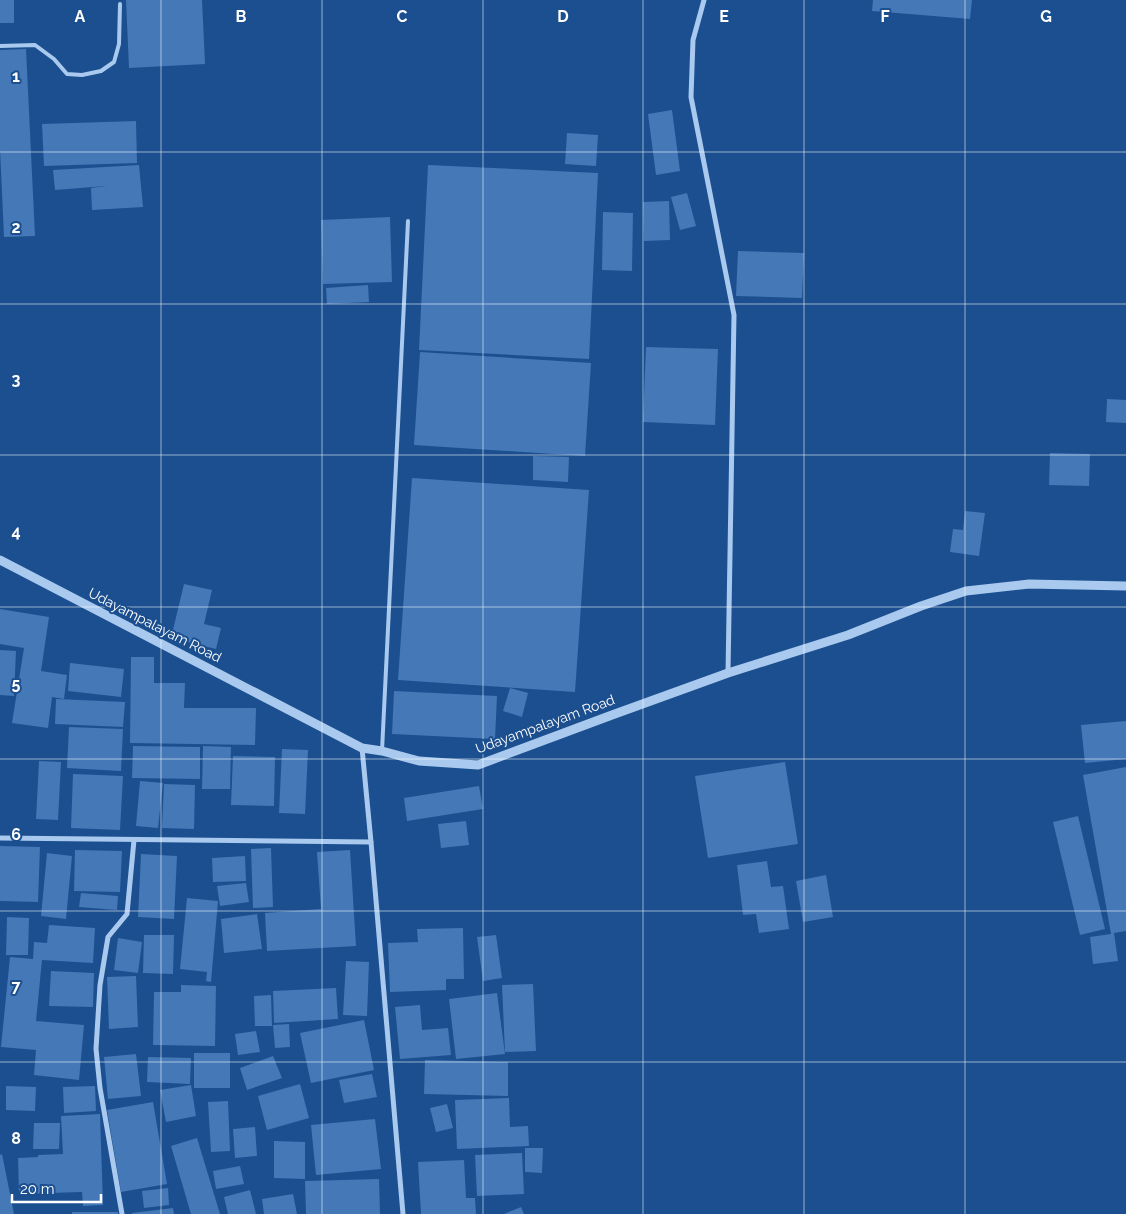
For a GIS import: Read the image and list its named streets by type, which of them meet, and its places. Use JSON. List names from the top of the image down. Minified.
{"streets":{"street":["Udayampalayam Road"]},"scale_bar":"20 m","grid":{"columns":["A","B","C","D","E","F","G"],"rows":["1","2","3","4","5","6","7","8"]}}
